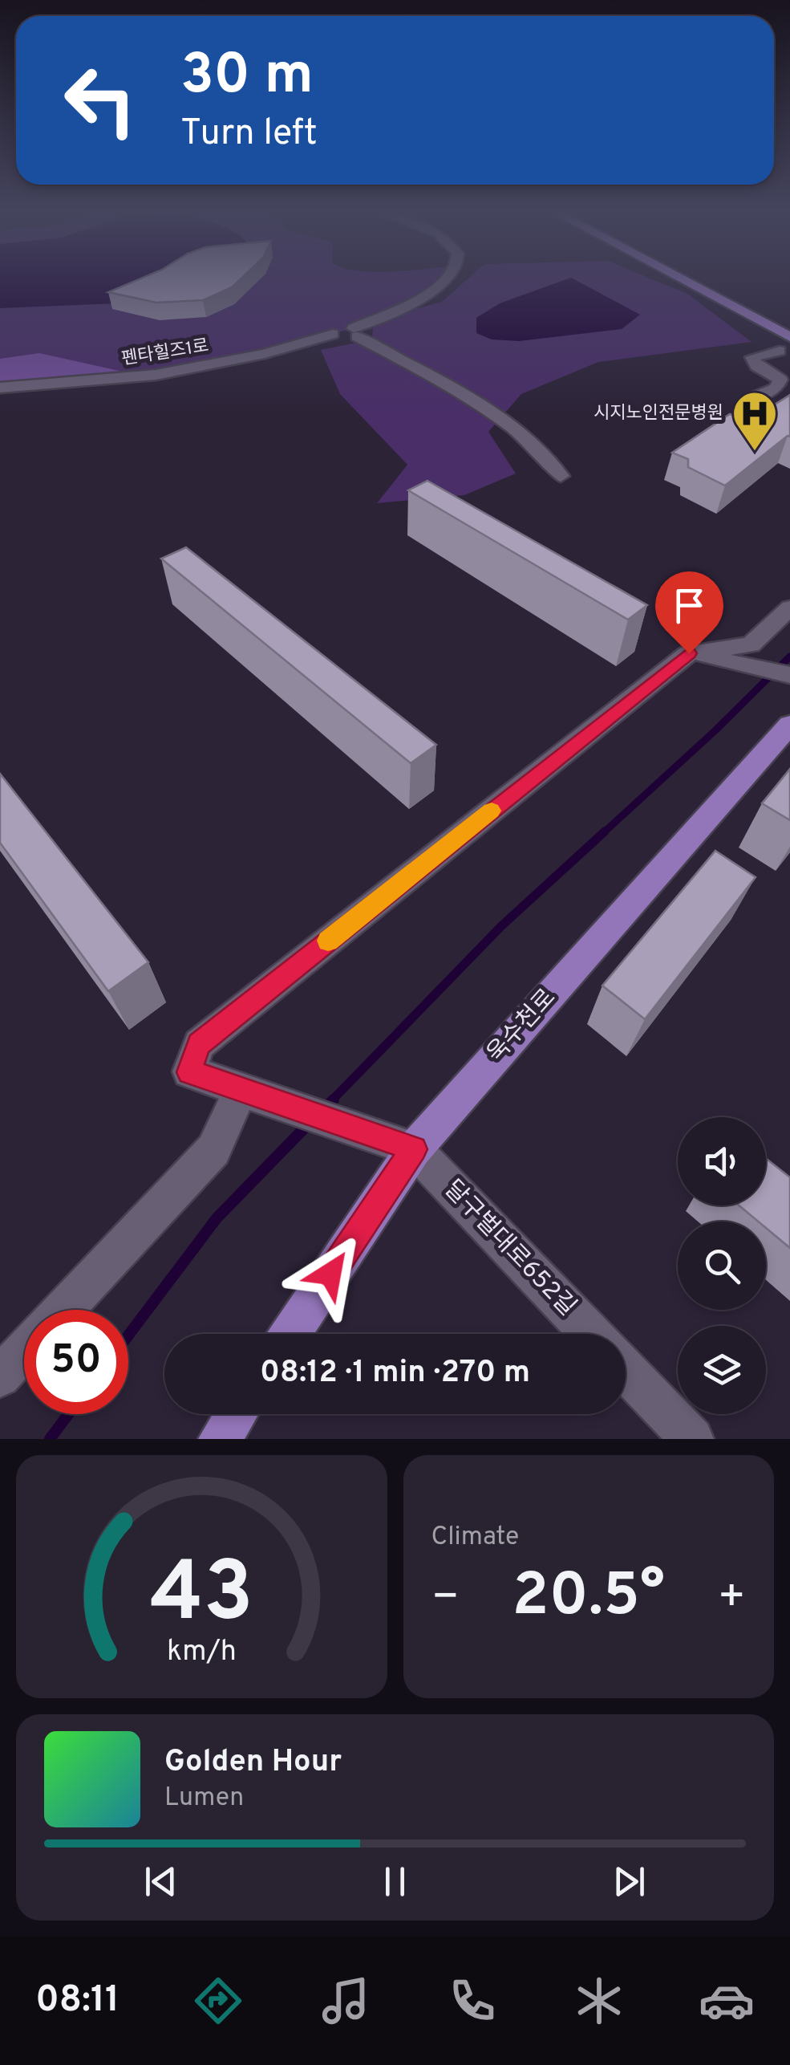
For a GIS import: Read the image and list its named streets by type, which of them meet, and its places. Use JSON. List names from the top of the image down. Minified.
{"streets":{"main road":["욱수천로"],"street":["펜타힐즈1로","달구벌대로652길"]},"crossings":[["욱수천로","달구벌대로652길"]],"places":{"hospital":["시지노인전문병원"]},"page":{"turn":["30 m","Turn left"],"limit":"50","trip":"08:12 · 1 min · 270 m","tile":"Climate","heat":["−","20.5°","+"],"song":["Golden Hour","Lumen"],"tabs":"08:11","gauge":["43","km/h"]}}
